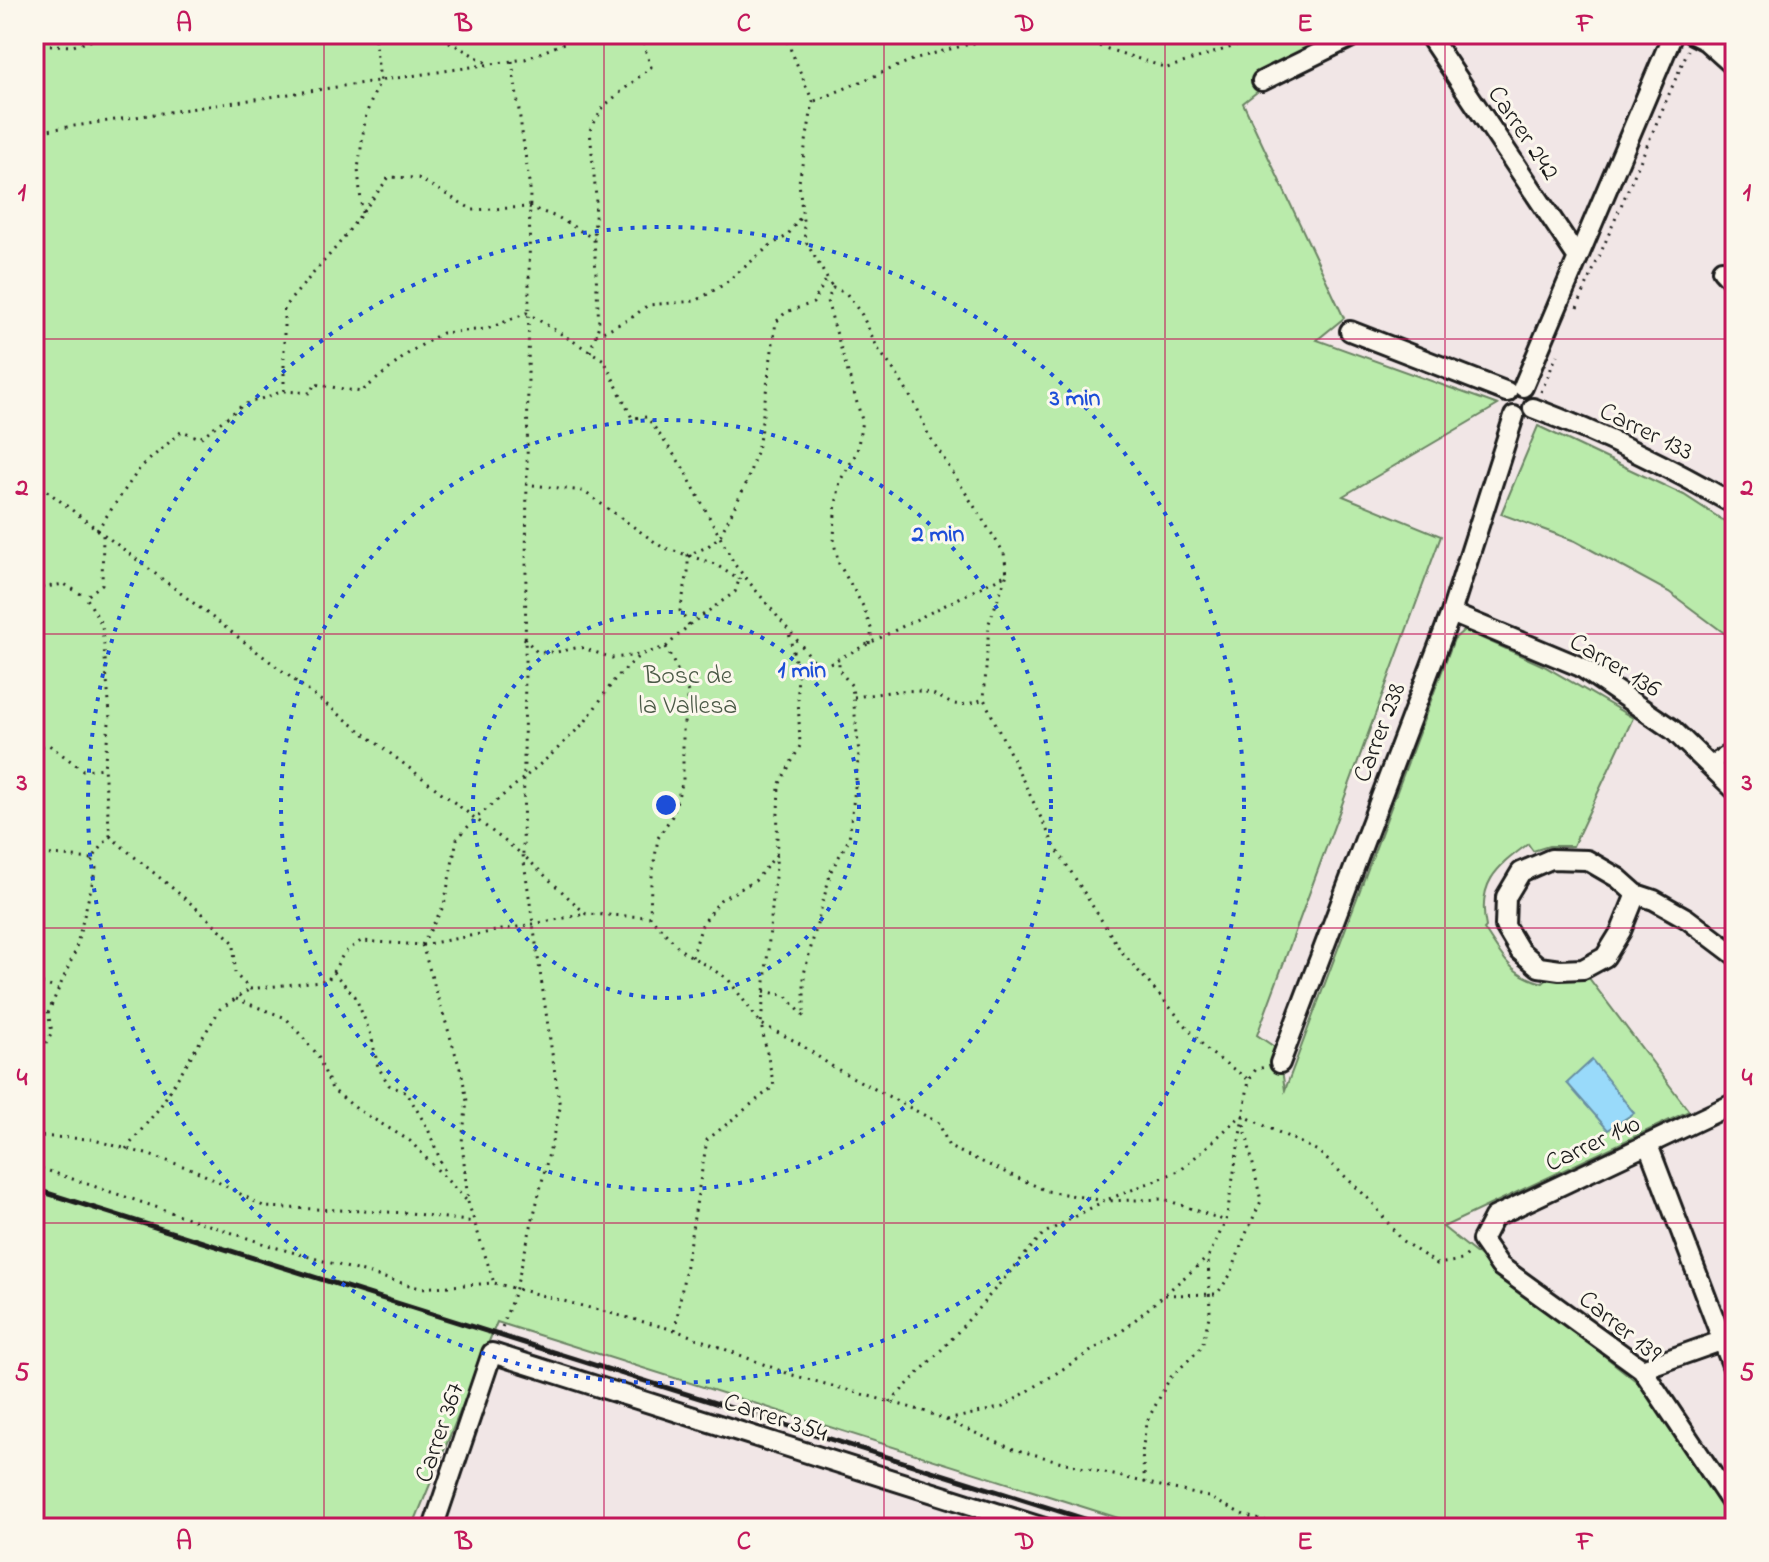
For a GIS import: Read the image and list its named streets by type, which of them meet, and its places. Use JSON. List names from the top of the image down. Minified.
{"streets":{"street":["Carrer 242","Carrer 133","Carrer 136","Carrer 238","Carrer 140","Carrer 139","Carrer 354","Carrer 367"]},"crossings":[["Carrer 133","Carrer 238"],["Carrer 136","Carrer 238"],["Carrer 140","Carrer 139"],["Carrer 354","Carrer 367"]],"parks":["Bosc de la Vallesa"],"grid":{"columns":["A","B","C","D","E","F"],"rows":["1","2","3","4","5"]},"rings":["3 min","2 min","1 min"]}
